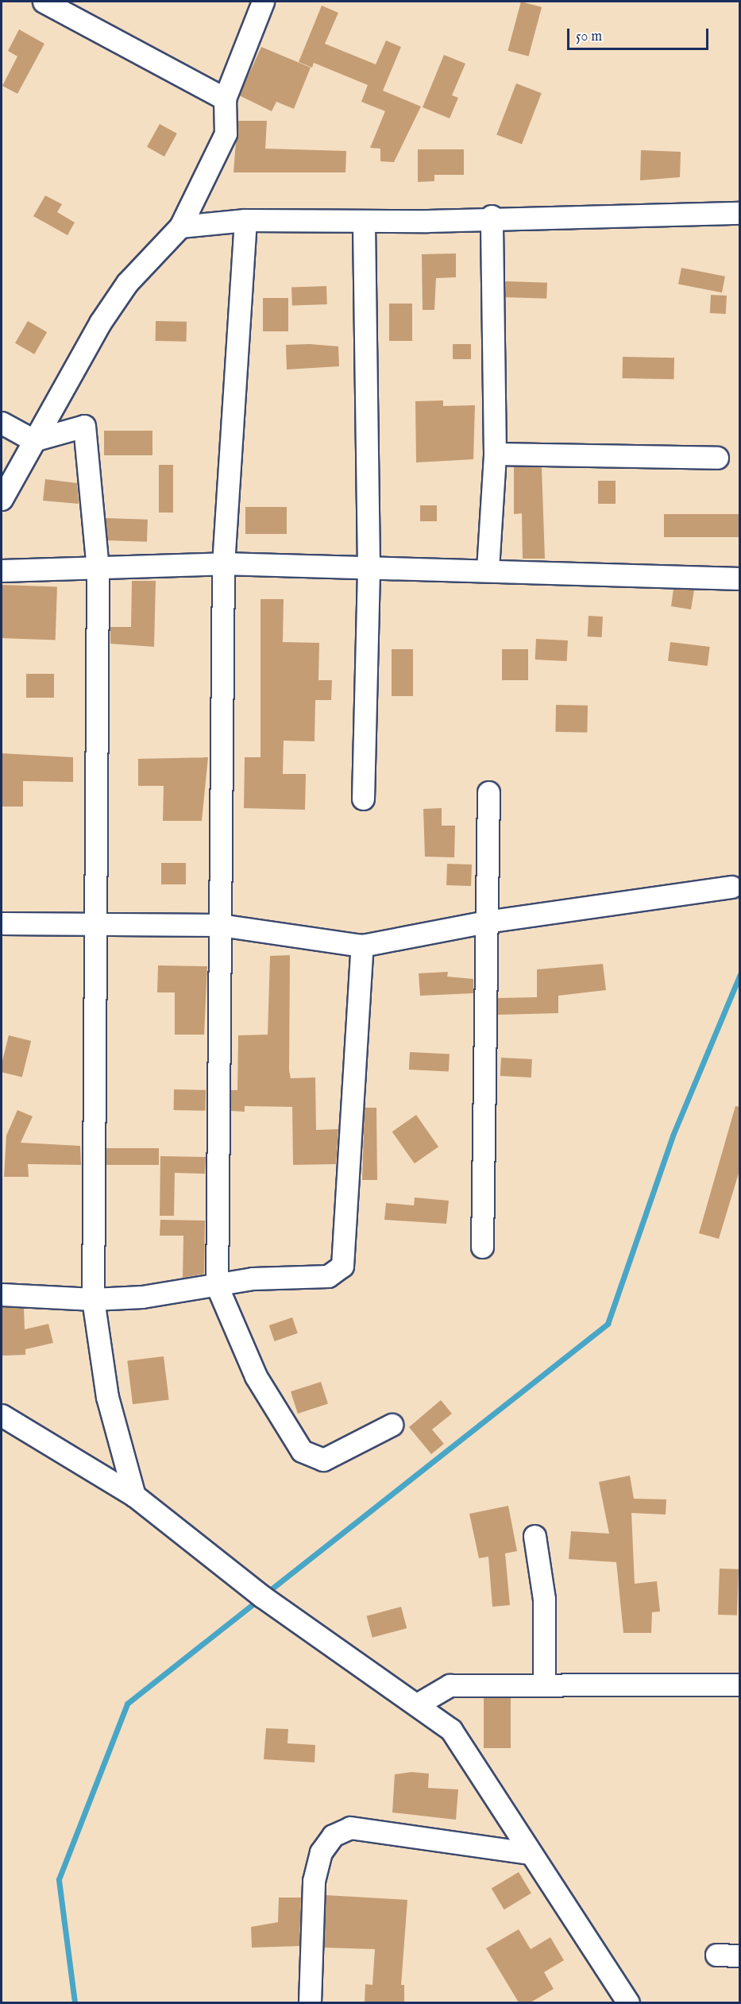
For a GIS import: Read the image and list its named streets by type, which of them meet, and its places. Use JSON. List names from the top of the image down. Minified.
{"scale_bar":"50 m"}
